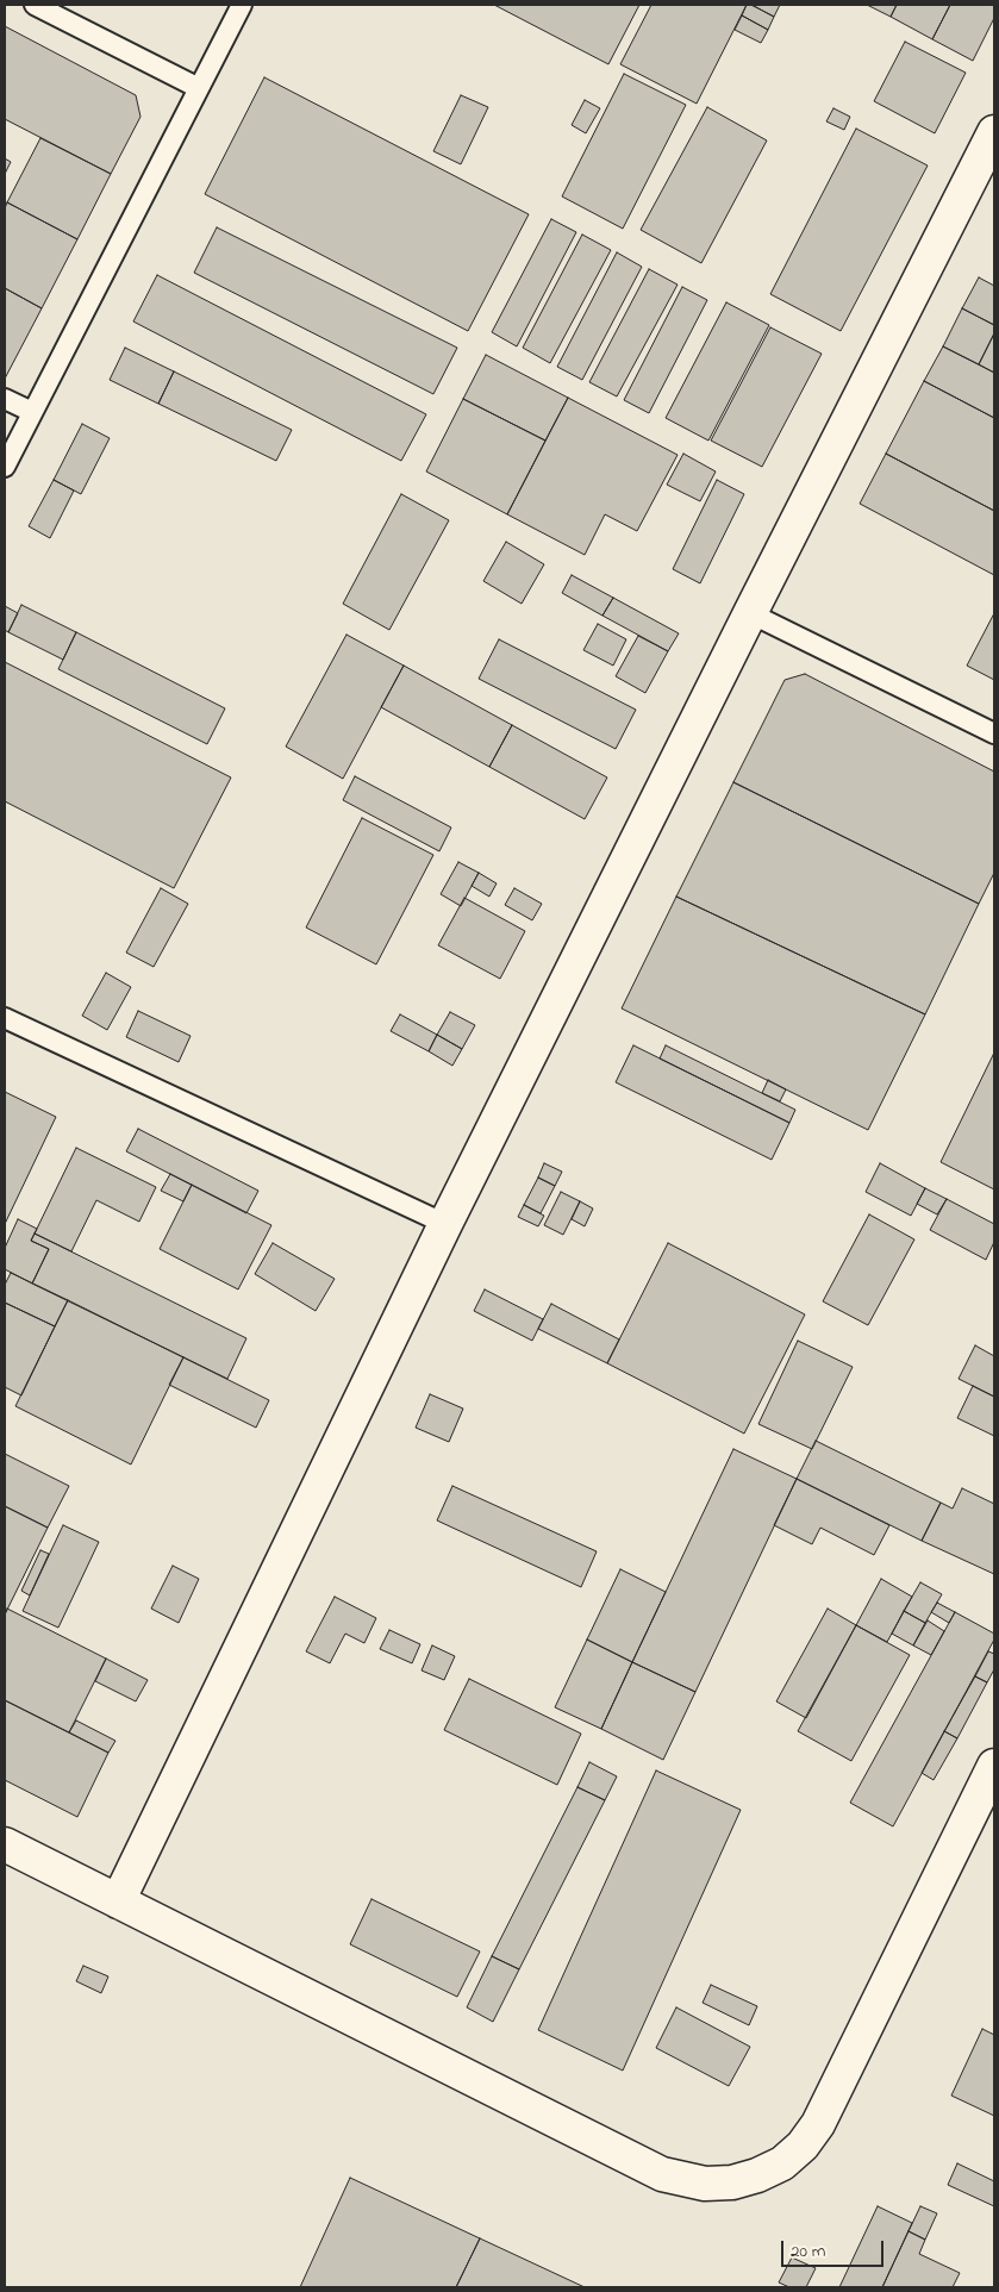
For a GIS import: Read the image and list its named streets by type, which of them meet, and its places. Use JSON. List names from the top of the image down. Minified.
{"scale_bar":"20 m"}
